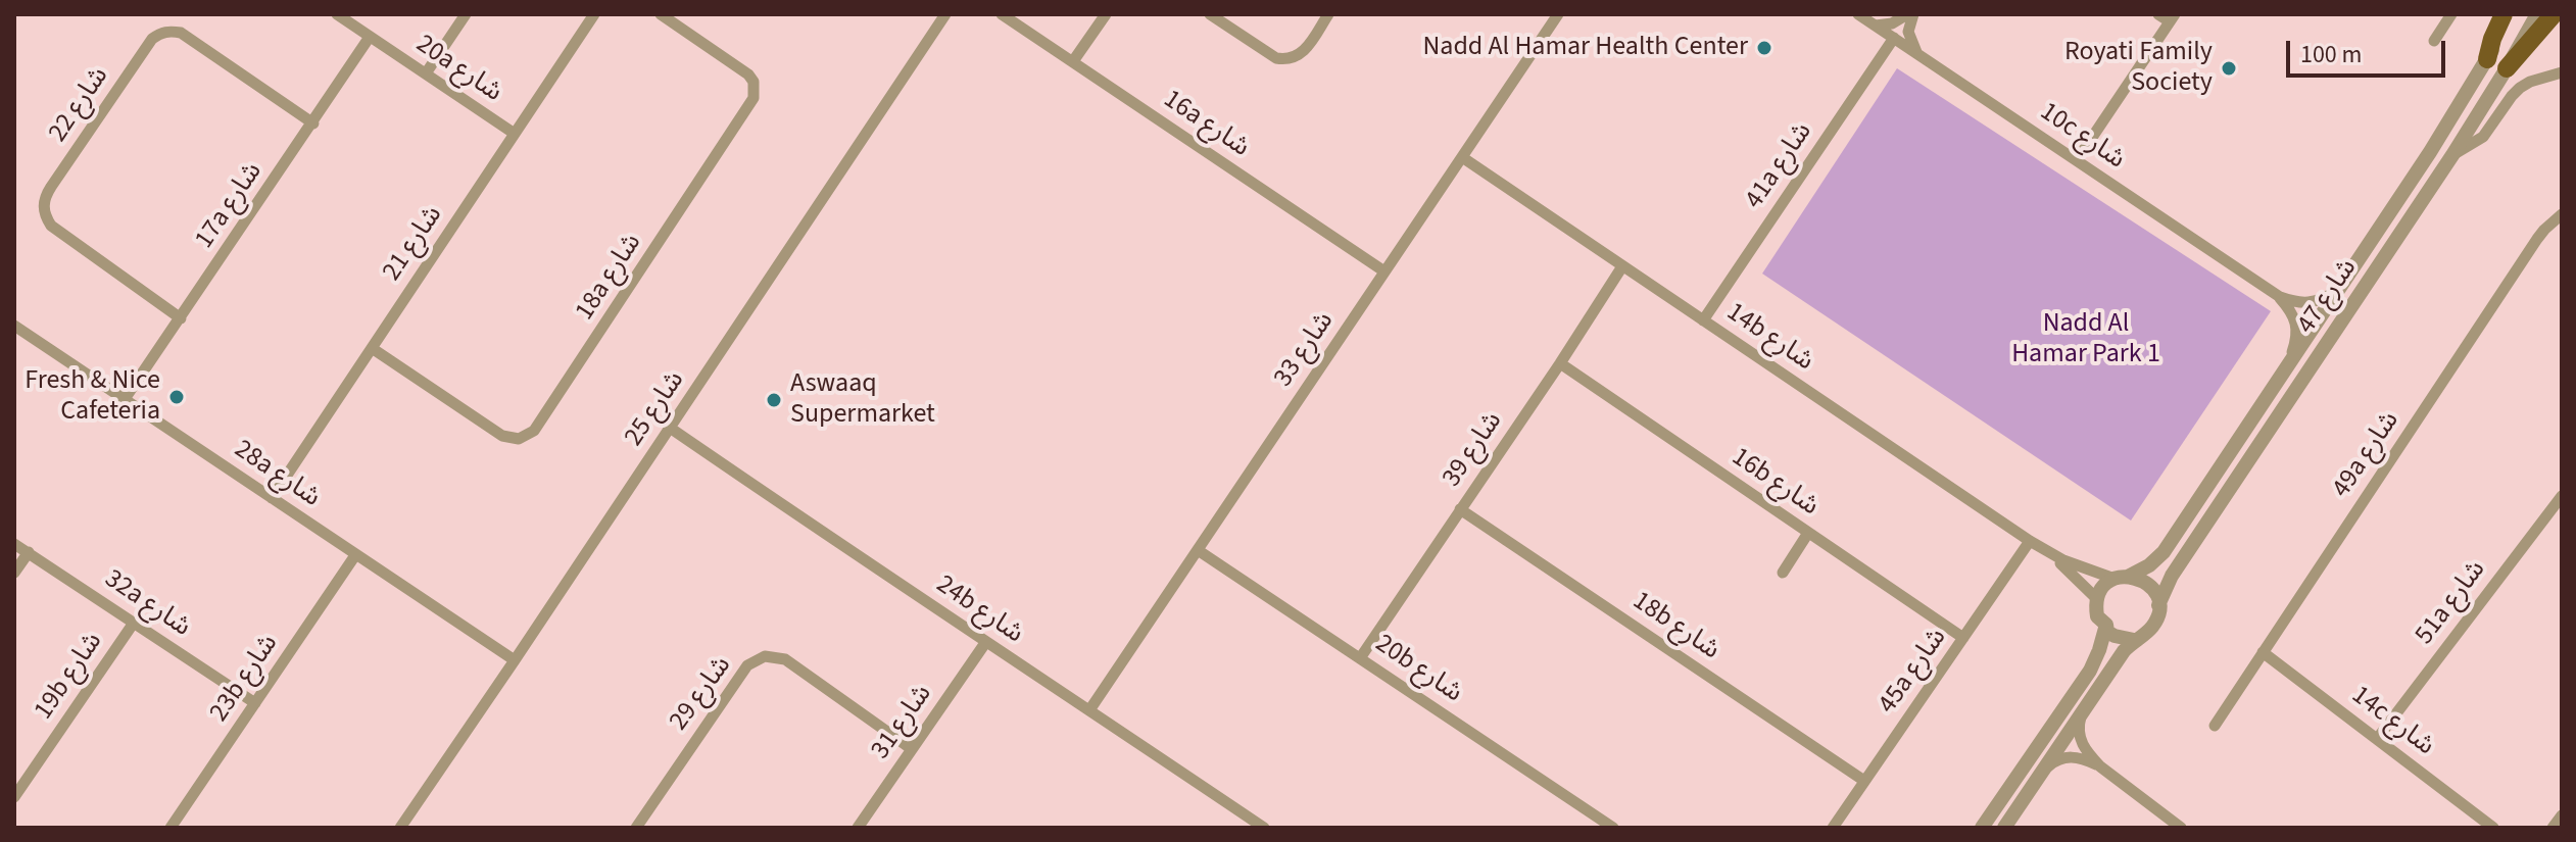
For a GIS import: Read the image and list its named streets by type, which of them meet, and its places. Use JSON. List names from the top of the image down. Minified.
{"streets":{"street":["20a شارع","شارع 22","16a شارع","10c شارع","41a شارع","17a شارع","شارع 21","18a شارع","شارع 47","14b شارع","شارع 33","شارع 25","شارع 39","49a شارع","28a شارع","16b شارع","51a شارع","32a شارع","24b شارع","18b شارع","20b شارع","45a شارع","19b شارع","23b شارع","شارع 29","14c شارع","شارع 31"]},"crossings":[["20a شارع","17a شارع"],["20a شارع","شارع 21"],["شارع 22","17a شارع"],["16a شارع","شارع 33"],["10c شارع","41a شارع"],["10c شارع","شارع 47"],["41a شارع","14b شارع"],["17a شارع","28a شارع"],["شارع 21","18a شارع"],["شارع 21","28a شارع"],["شارع 47","14b شارع"],["14b شارع","شارع 33"],["14b شارع","شارع 39"],["14b شارع","45a شارع"],["شارع 33","24b شارع"],["شارع 33","20b شارع"],["شارع 25","28a شارع"],["شارع 25","24b شارع"],["شارع 39","16b شارع"],["شارع 39","18b شارع"],["شارع 39","20b شارع"],["49a شارع","14c شارع"],["28a شارع","23b شارع"],["16b شارع","45a شارع"],["51a شارع","14c شارع"],["32a شارع","19b شارع"],["32a شارع","23b شارع"],["24b شارع","شارع 31"],["18b شارع","45a شارع"],["شارع 29","شارع 31"]],"parks":["Nadd Al Hamar Park 1"],"places":["Nadd Al Hamar Health Center","Royati Family Society","Fresh & Nice Cafeteria","Aswaaq Supermarket"],"scale_bar":"100 m"}
